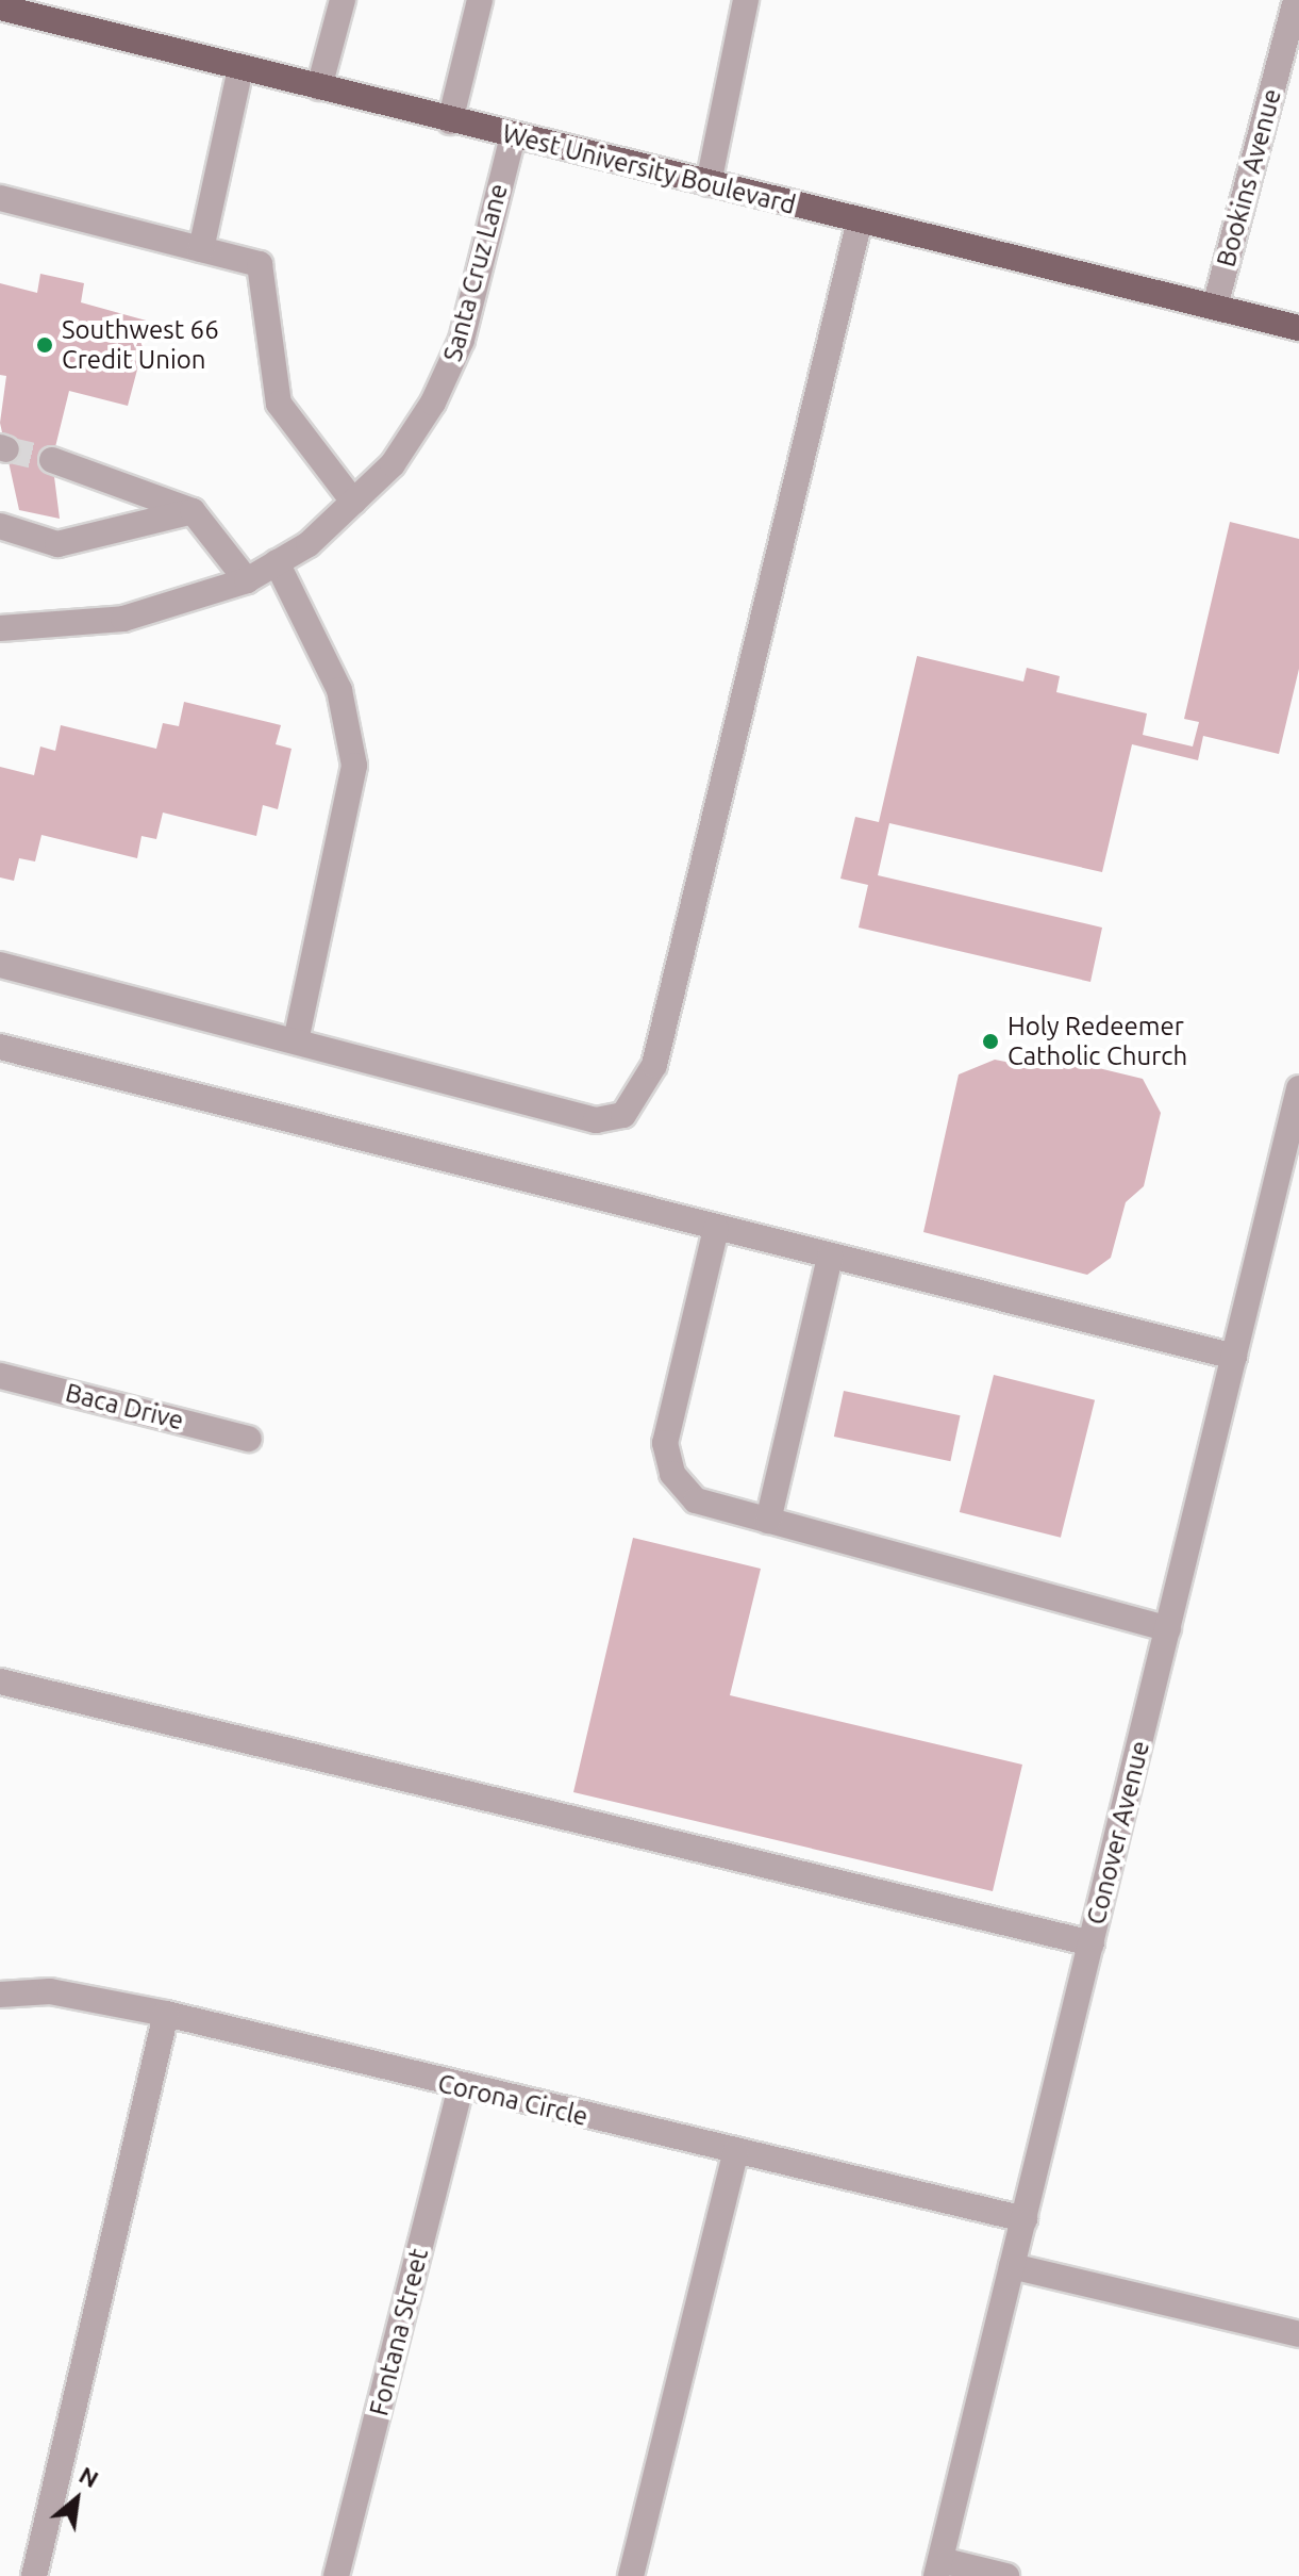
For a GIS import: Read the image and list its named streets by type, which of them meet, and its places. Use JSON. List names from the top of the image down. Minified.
{"streets":{"main road":["West University Boulevard"],"street":["Bookins Avenue","Santa Cruz Lane","Baca Drive","Conover Avenue","Corona Circle","Fontana Street"]},"crossings":[["West University Boulevard","Bookins Avenue"],["West University Boulevard","Santa Cruz Lane"],["Conover Avenue","Corona Circle"],["Corona Circle","Fontana Street"]],"places":["Southwest 66 Credit Union","Holy Redeemer Catholic Church"],"north":"top right"}
